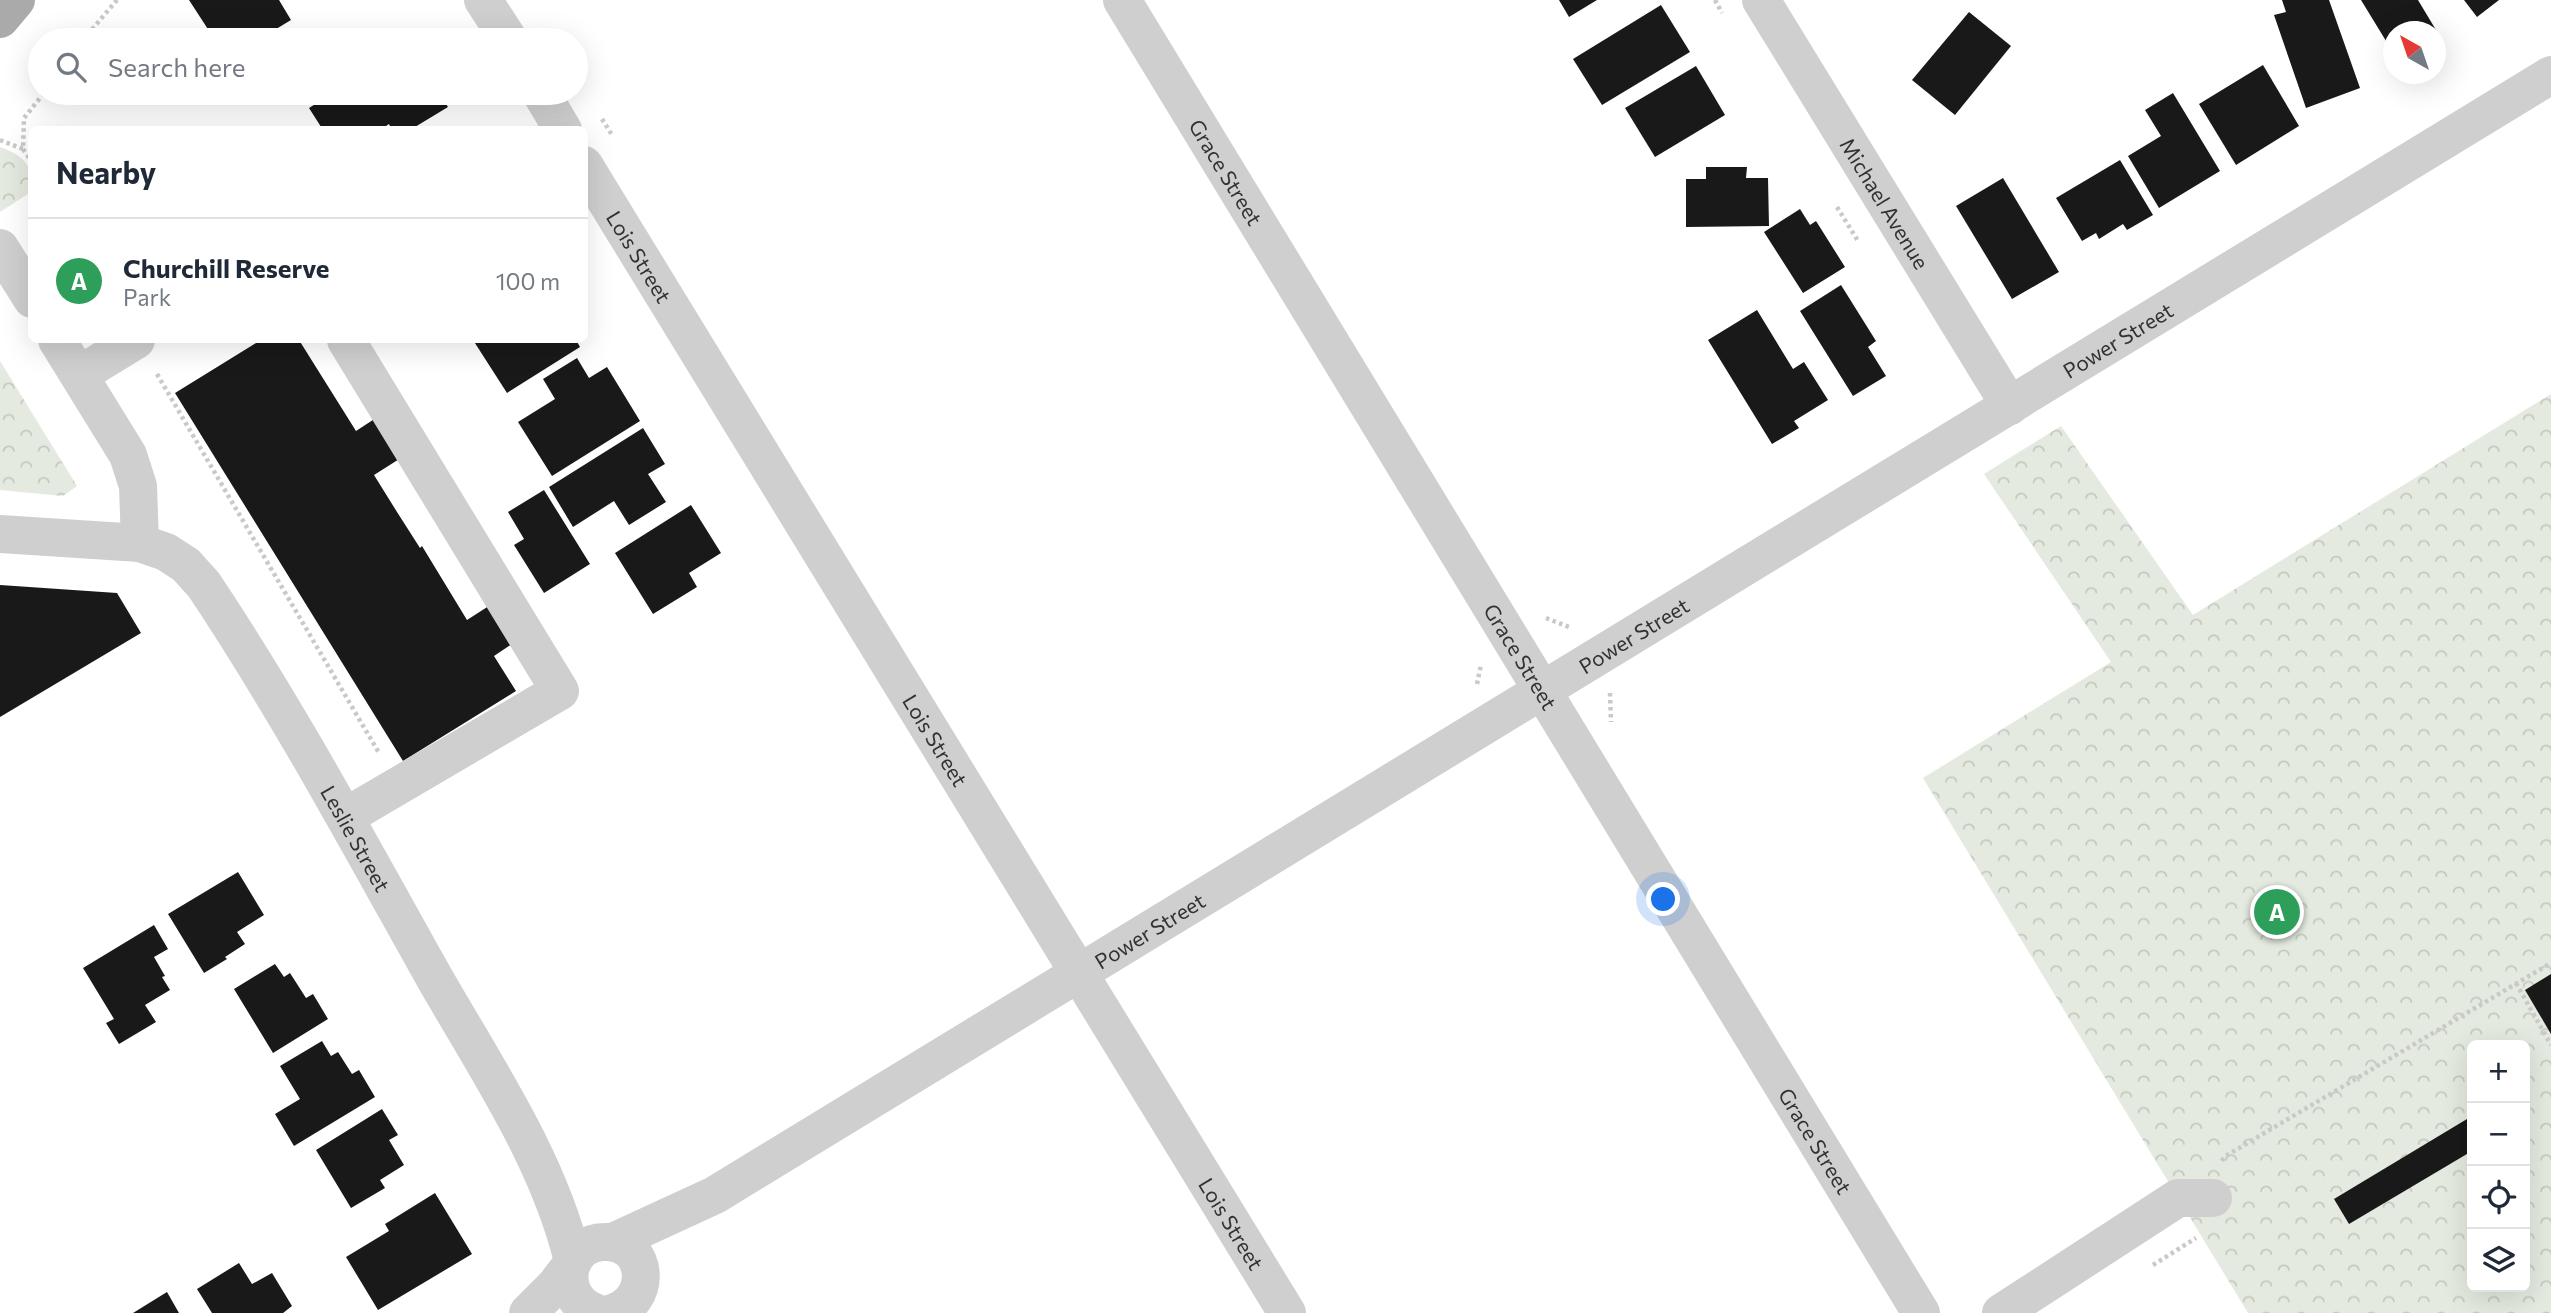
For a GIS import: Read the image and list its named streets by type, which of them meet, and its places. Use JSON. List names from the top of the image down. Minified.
{"streets":{"street":["Grace Street","Michael Avenue","Lois Street","Power Street","Leslie Street"]},"crossings":[["Grace Street","Power Street"],["Michael Avenue","Power Street"],["Lois Street","Power Street"],["Power Street","Leslie Street"]],"north":"top left","page":{"search":"Search here","heading":"Nearby","list":[{"mark":"A","name":"Churchill Reserve","note":"Park","value":"100 m"}],"pins":"A","map_buttons":["+","−"]}}
